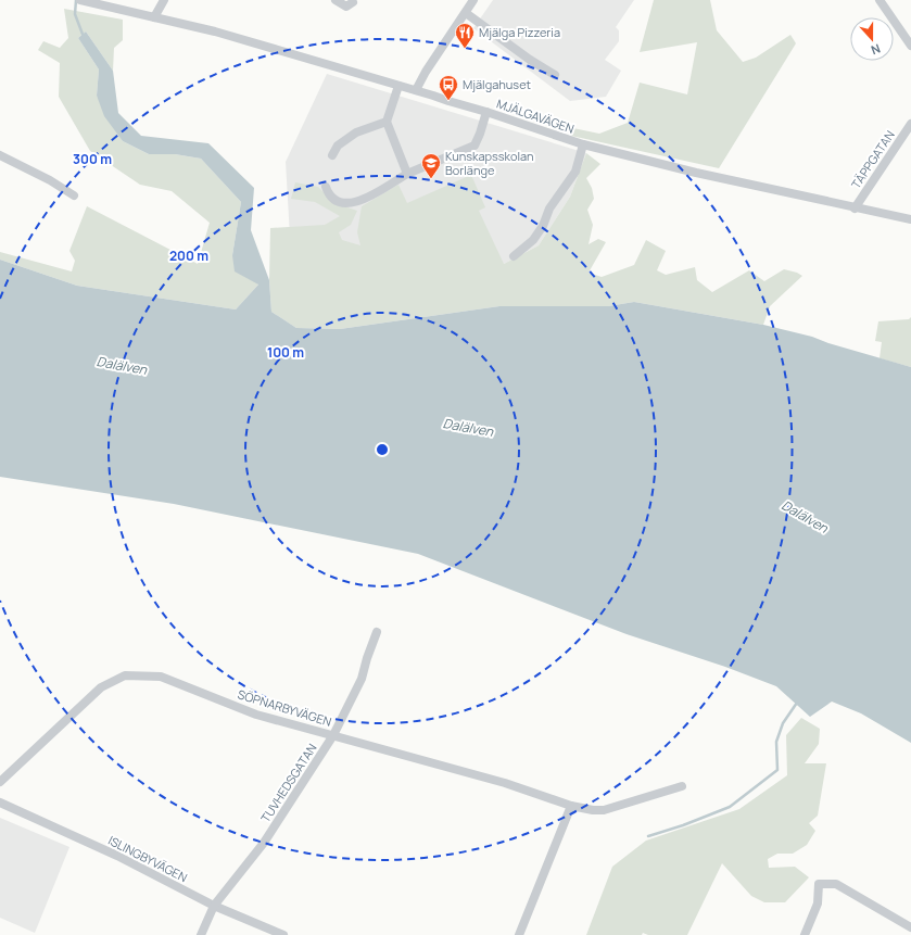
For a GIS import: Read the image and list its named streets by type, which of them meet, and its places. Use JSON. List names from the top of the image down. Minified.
{"streets":{"street":["MJÄLGAVÄGEN","TÄPPGATAN","SÖPNARBYVÄGEN","TUVHEDSGATAN","ISLINGBYVÄGEN"]},"crossings":[["MJÄLGAVÄGEN","TÄPPGATAN"],["SÖPNARBYVÄGEN","TUVHEDSGATAN"],["TUVHEDSGATAN","ISLINGBYVÄGEN"]],"water":["Dalälven"],"places":{"restaurant":["Mjälga Pizzeria"],"bus stop":["Mjälgahuset"],"school or university":["Kunskapsskolan Borlänge"]},"north":"bottom","rings":["300 m","200 m","100 m"]}
